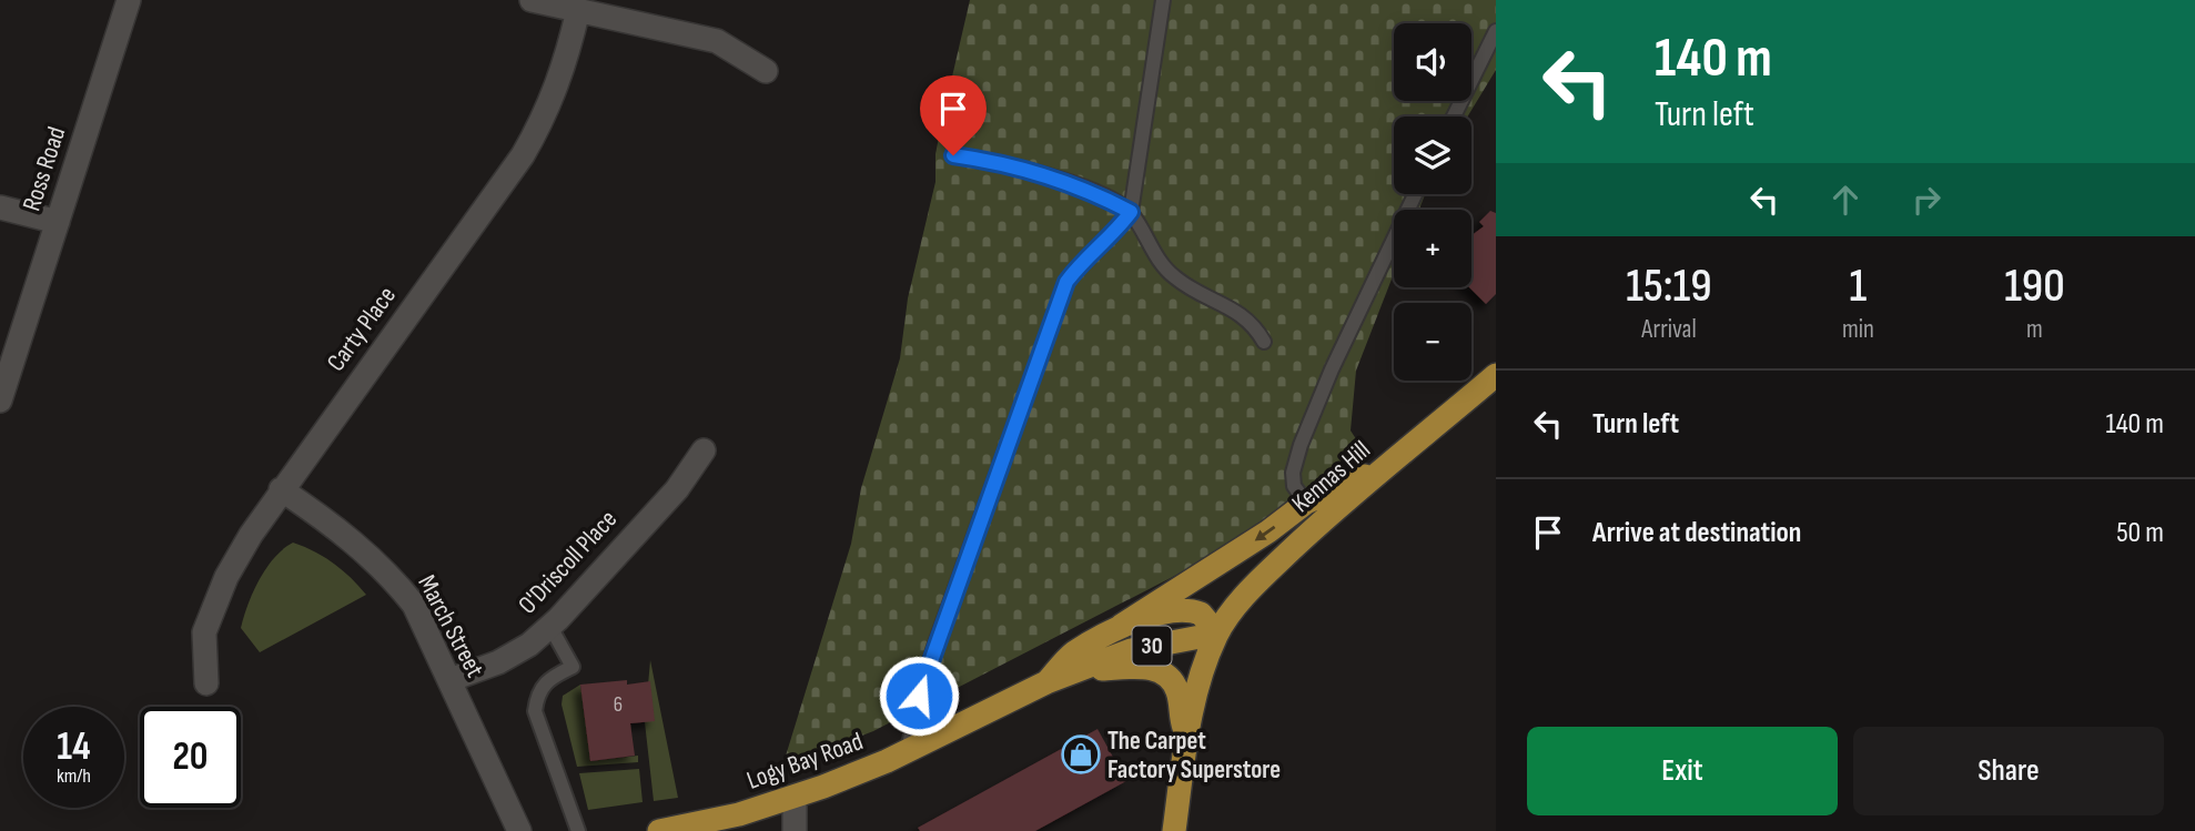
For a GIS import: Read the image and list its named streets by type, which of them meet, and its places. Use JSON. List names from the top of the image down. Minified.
{"streets":{"main road":["Kennas Hill","30","Logy Bay Road"],"street":["Ross Road","Carty Place","O'Driscoll Place","March Street"]},"crossings":[["Carty Place","March Street"],["Kennas Hill","Logy Bay Road"],["O'Driscoll Place","March Street"]],"places":{"shop":["The Carpet Factory Superstore"]},"house_numbers":["6"],"page":{"turn":["140 m","Turn left"],"map_buttons":["+","−"],"eta":["15:19","Arrival","1","min","190","m"],"list":[{"name":"Turn left","value":"140 m"},{"name":"Arrive at destination","value":"50 m"}],"speed":"14 km/h","limit":"20","buttons":["Exit","Share"]}}
